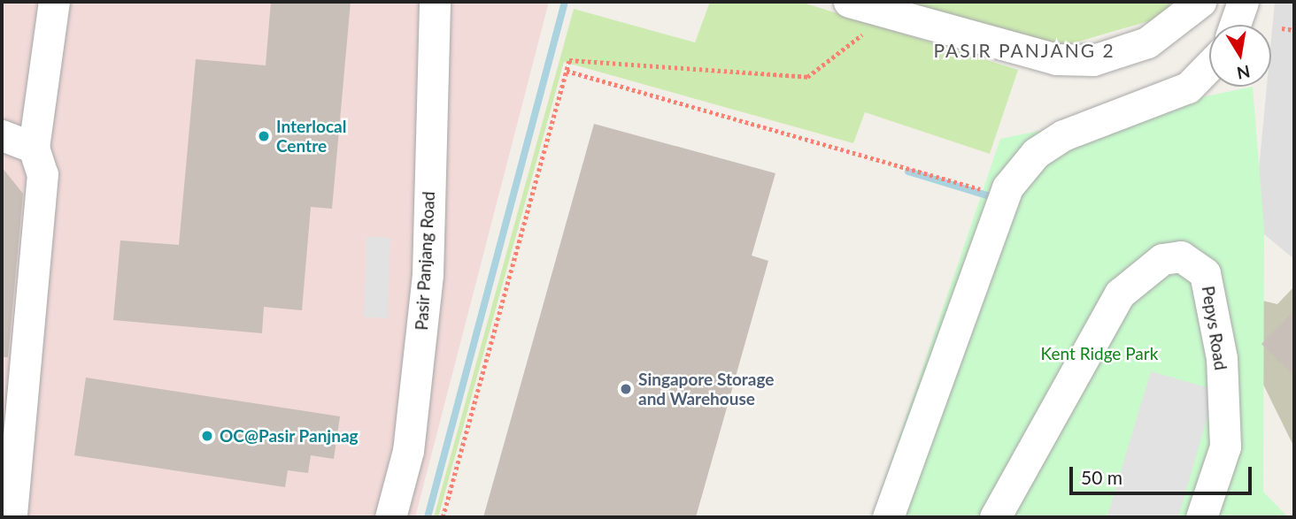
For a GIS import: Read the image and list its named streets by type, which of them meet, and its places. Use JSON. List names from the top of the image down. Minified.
{"streets":{"street":["Pasir Panjang Road","Pepys Road"]},"districts":["PASIR PANJANG 2"],"parks":["Kent Ridge Park"],"places":["Interlocal Centre","Singapore Storage and Warehouse","OC@Pasir Panjnag"],"scale_bar":"50 m","north":"bottom"}
